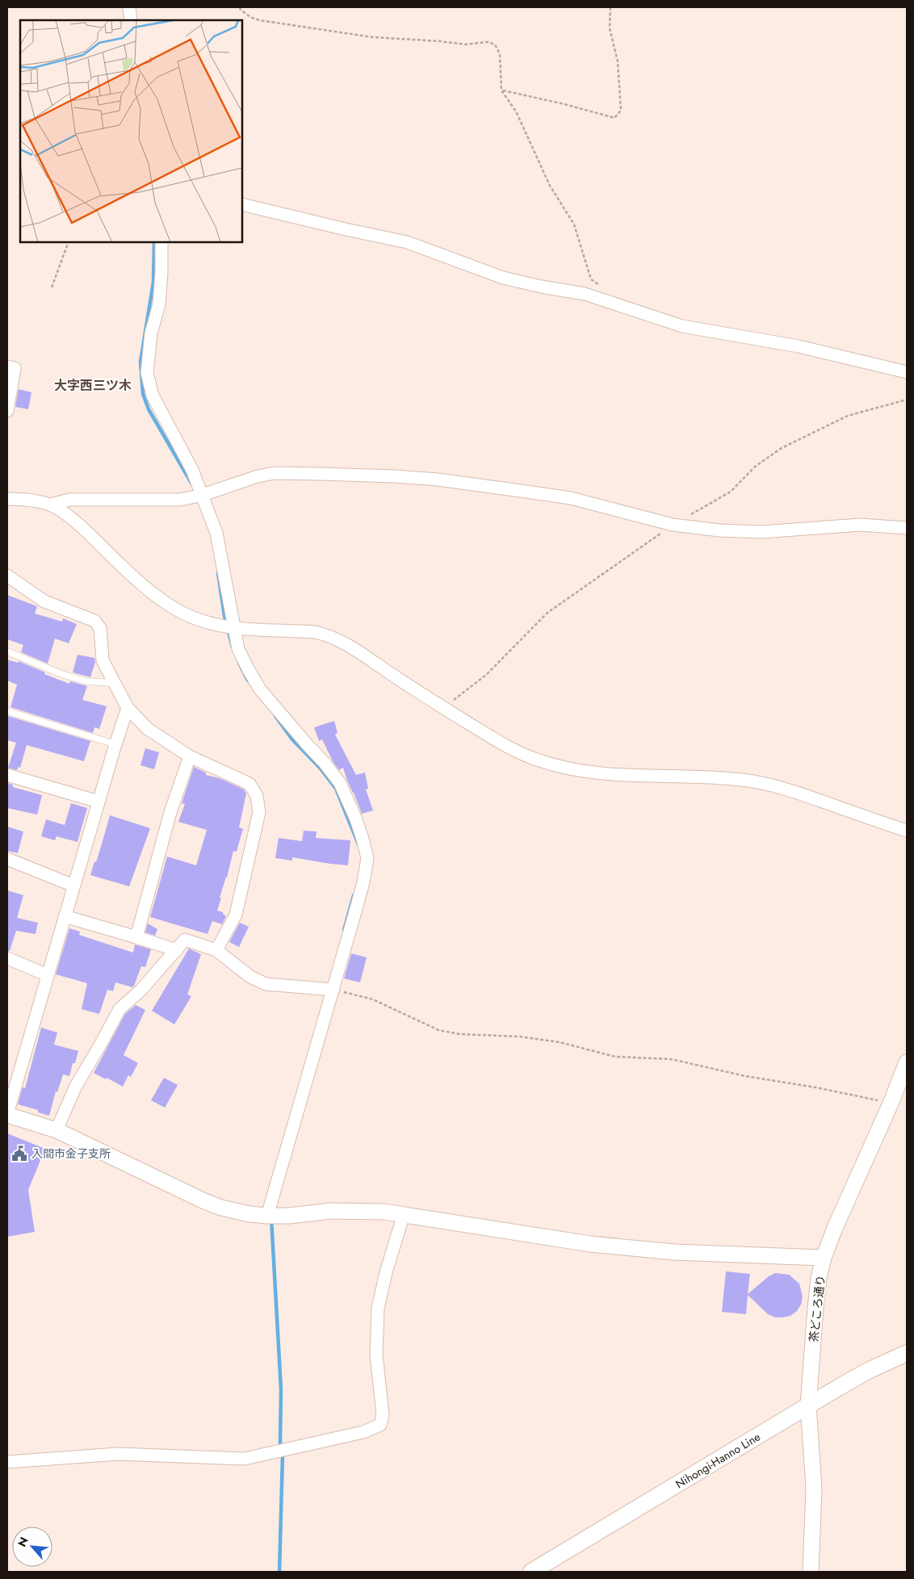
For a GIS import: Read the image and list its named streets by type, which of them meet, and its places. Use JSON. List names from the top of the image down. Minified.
{"streets":{"main road":["Nihongi-Hanno Line"],"street":["茶どころ通り"]},"crossings":[["茶どころ通り","Nihongi-Hanno Line"]],"districts":["大字西三ツ木"],"places":{"public building":["入間市金子支所"]},"north":"top left"}
